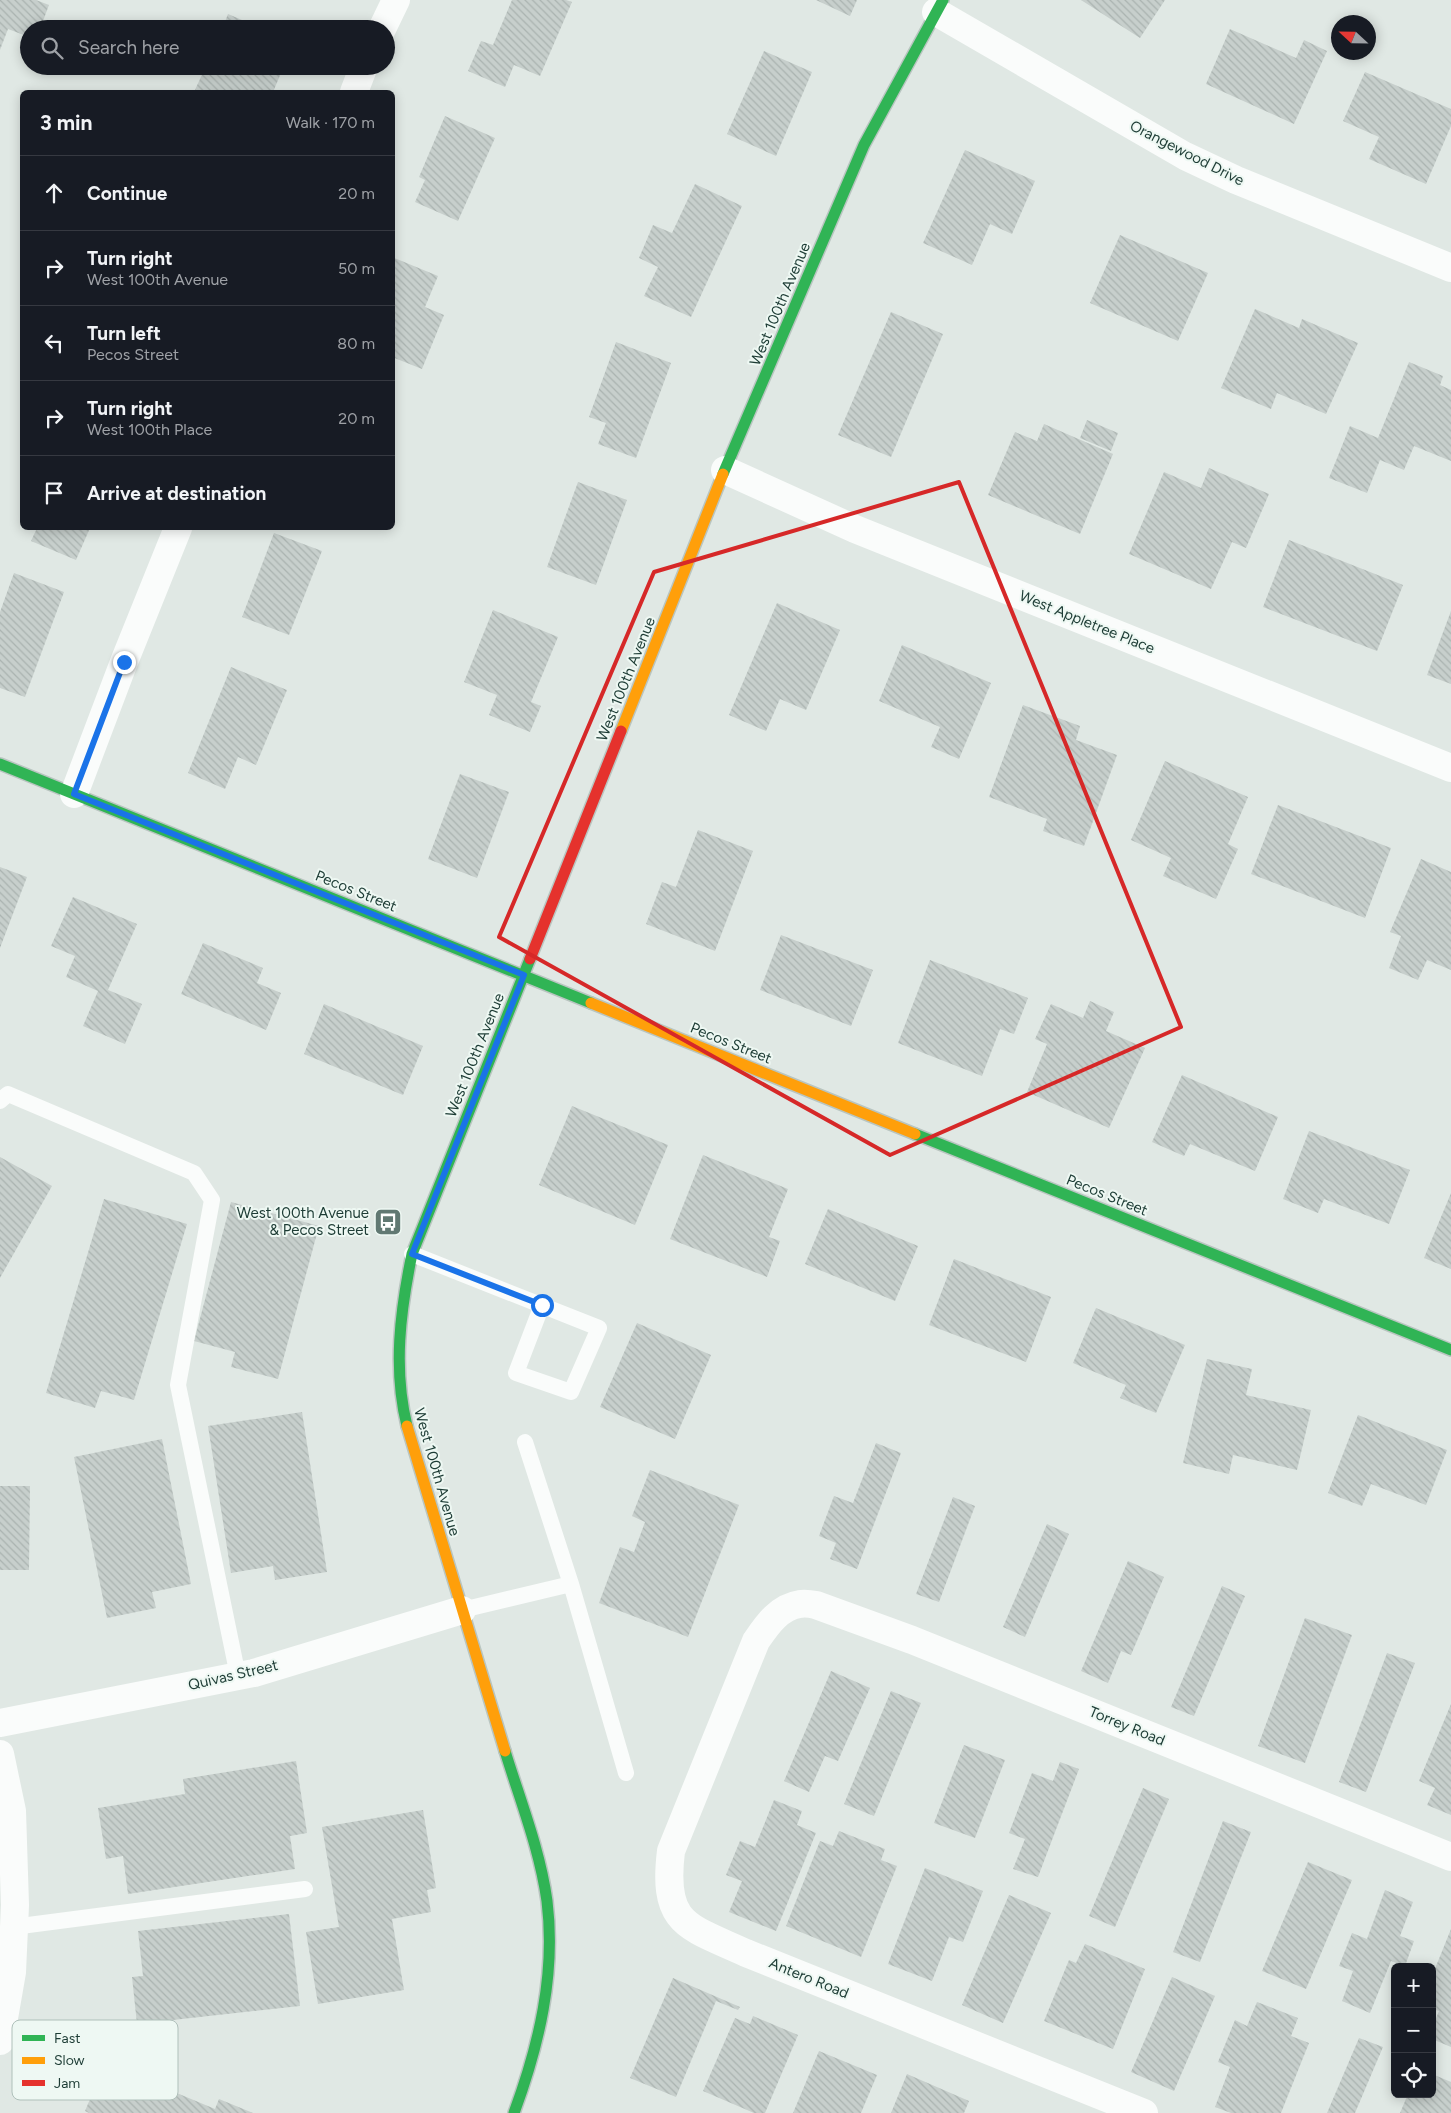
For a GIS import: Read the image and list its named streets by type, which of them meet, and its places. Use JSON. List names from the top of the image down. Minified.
{"streets":{"street":["Orangewood Drive","West 100th Avenue","West Appletree Place","Pecos Street","Quivas Street","Torrey Road","Antero Road"]},"crossings":[["Orangewood Drive","West 100th Avenue"],["West 100th Avenue","West Appletree Place"],["West 100th Avenue","Pecos Street"],["West 100th Avenue","Quivas Street"],["Torrey Road","Antero Road"]],"places":{"bus stop":["West 100th Avenue & Pecos Street"]},"legend":["Fast","Slow","Jam"],"north":"left","page":{"search":"Search here","heading":["3 min","Walk · 170 m"],"list":[["Continue","20 m"],["Turn right","West 100th Avenue","50 m"],["Turn left","Pecos Street","80 m"],["Turn right","West 100th Place","20 m"],"Arrive at destination"],"map_buttons":["+","−"]}}
